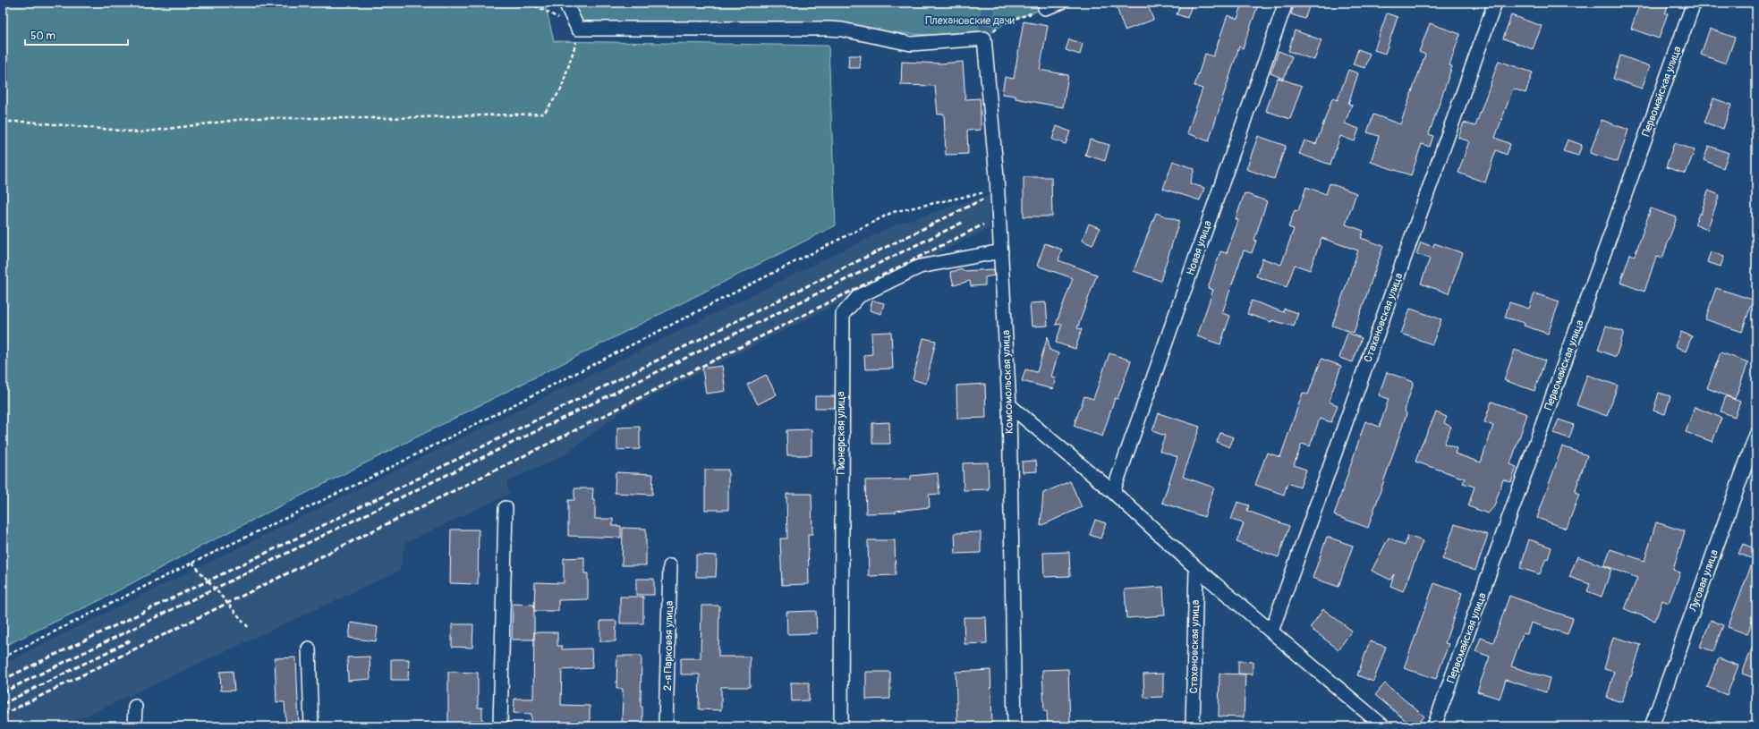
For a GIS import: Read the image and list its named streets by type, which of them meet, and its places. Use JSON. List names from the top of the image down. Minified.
{"streets":{"street":["Первомайская улица","Новая улица","Стахановская улица","Комсомольская улица","Пионерская улица","Луговая улица","2-я Парковая улица"]},"crossings":[["Комсомольская улица","Пионерская улица"]],"parks":["Плехановские дачи"],"scale_bar":"50 m"}
